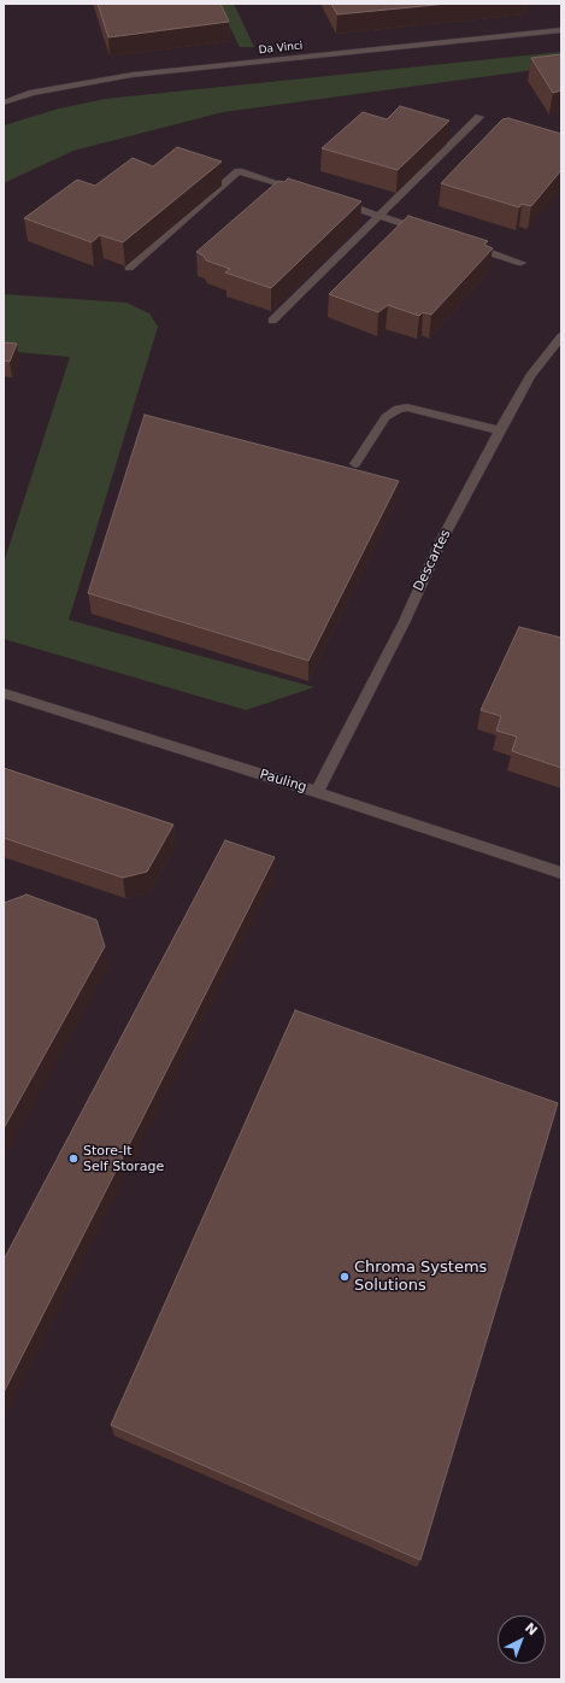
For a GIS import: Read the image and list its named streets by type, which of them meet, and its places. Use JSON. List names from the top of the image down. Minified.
{"streets":{"street":["Da Vinci","Descartes","Pauling"]},"crossings":[["Descartes","Pauling"]],"places":["Store-It Self Storage","Chroma Systems Solutions"],"north":"top right"}
